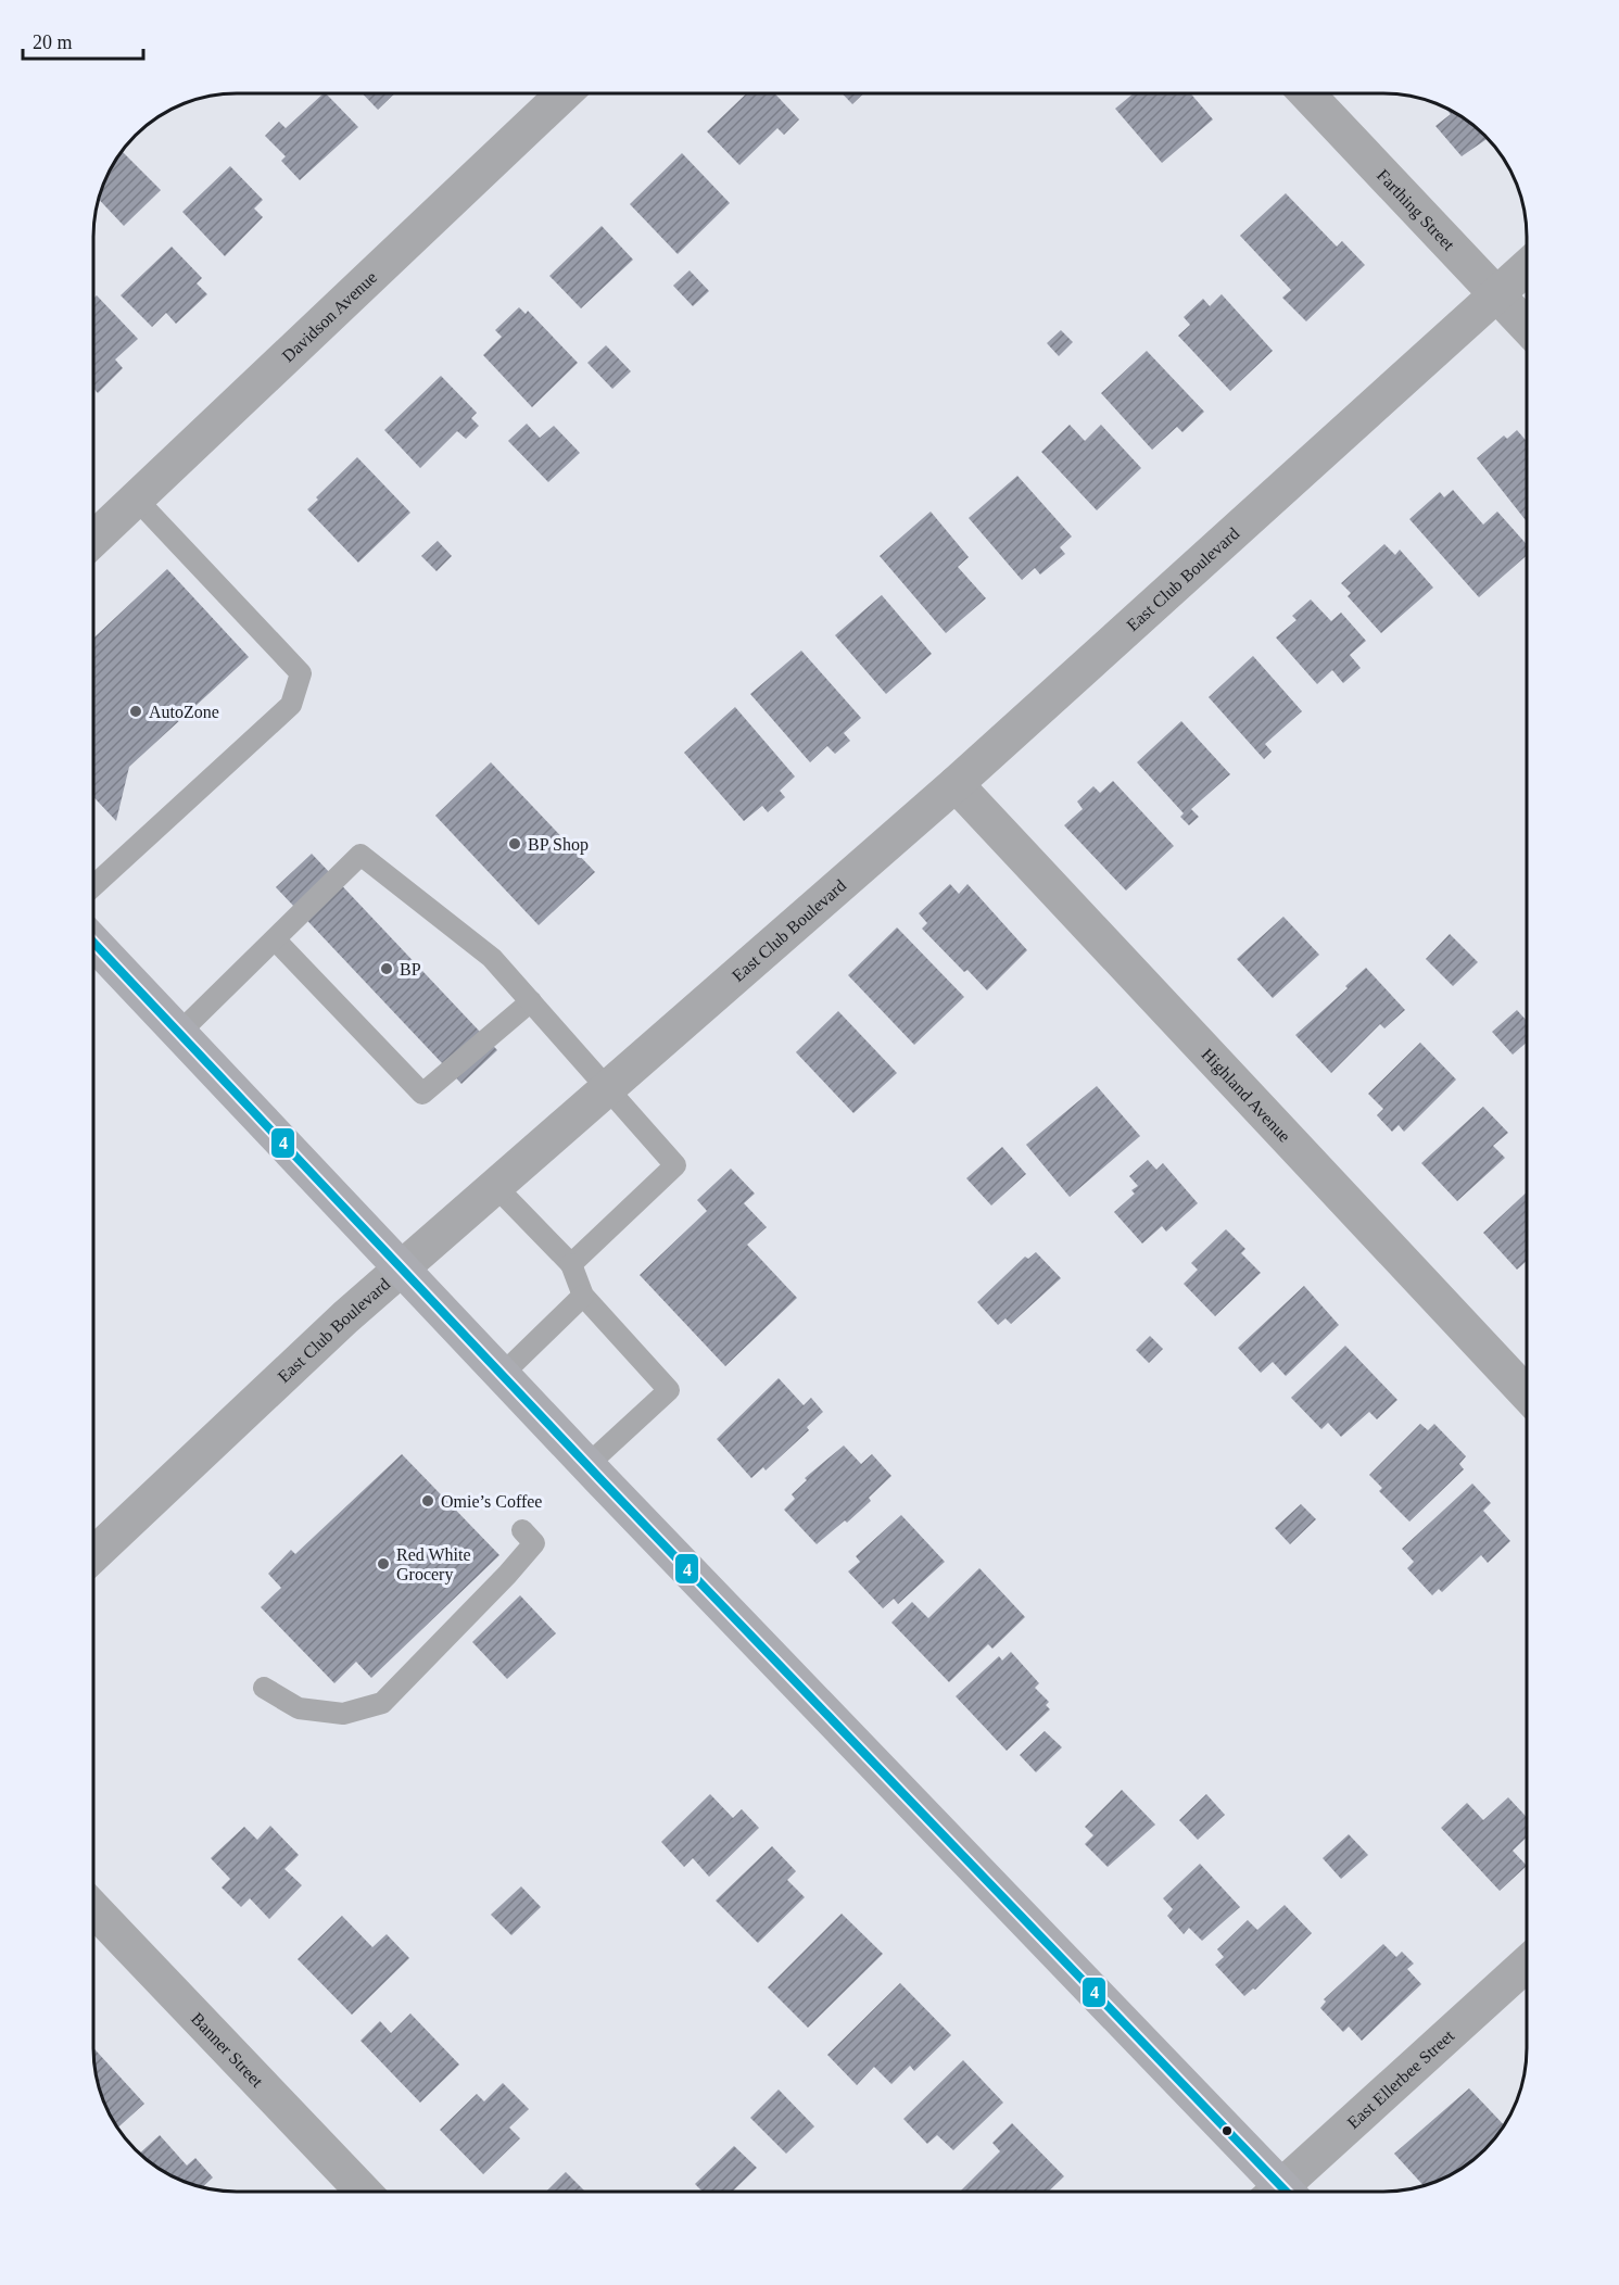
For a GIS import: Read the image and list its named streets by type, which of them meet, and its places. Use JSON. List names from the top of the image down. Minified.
{"streets":{"street":["Farthing Street","Davidson Avenue","East Club Boulevard","Highland Avenue","Banner Street","East Ellerbee Street"]},"crossings":[["Farthing Street","East Club Boulevard"],["East Club Boulevard","Highland Avenue"]],"places":["AutoZone","BP Shop","BP","Omie’s Coffee","Red White Grocery"],"lines":["transit line 4"],"scale_bar":"20 m"}
